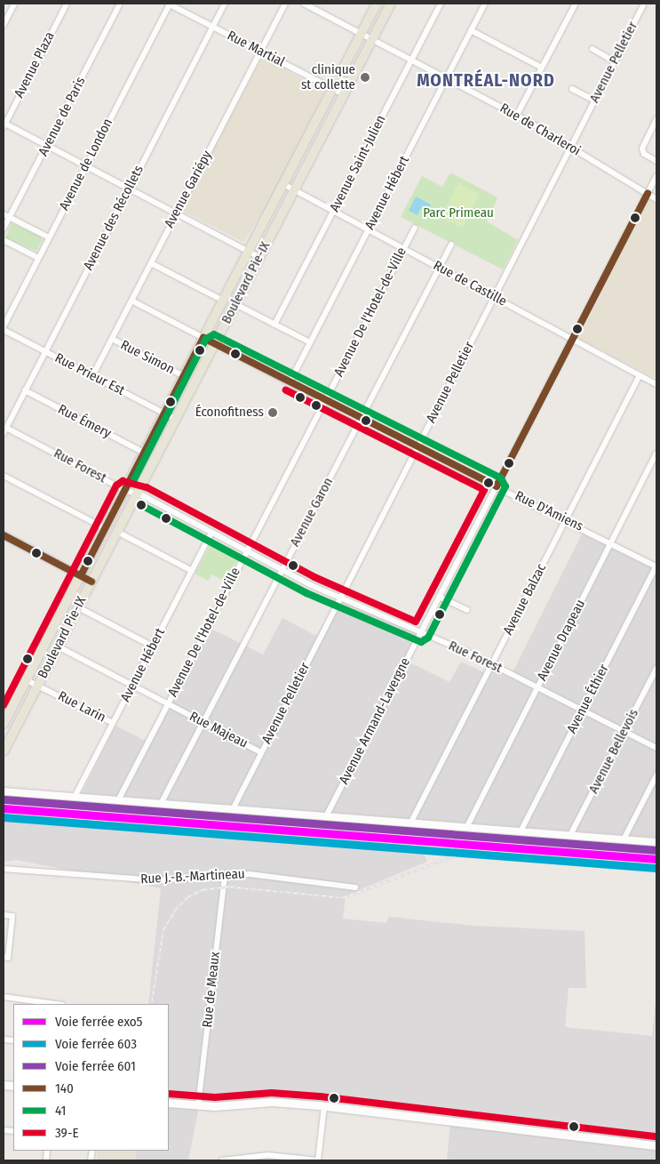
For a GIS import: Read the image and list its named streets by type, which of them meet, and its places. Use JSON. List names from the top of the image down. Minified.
{"streets":{"main road":["Boulevard Pie-IX"],"street":["Rue Martial","Avenue Pelletier","Avenue Plaza","Avenue de Paris","Rue de Charleroi","Avenue Saint-Julien","Avenue de London","Avenue Gariépy","Avenue Hébert","Avenue des Récollets","Rue de Castille","Avenue De l'Hotel-de-Ville","Rue Simon","Rue Prieur Est","Rue Émery","Rue Forest","Rue D'Amiens","Avenue Garon","Avenue Balzac","Avenue Drapeau","Avenue Éthier","Rue Larin","Avenue Armand-Lavergne","Rue Majeau","Avenue Bellevois","Rue J.-B.-Martineau","Rue de Meaux"]},"crossings":[["Rue Martial","Avenue de London"],["Rue Martial","Avenue Gariépy"],["Rue Martial","Avenue des Récollets"],["Rue Martial","Boulevard Pie-IX"],["Avenue Pelletier","Rue de Charleroi"],["Avenue Pelletier","Rue de Castille"],["Avenue Pelletier","Rue Forest"],["Avenue Pelletier","Rue D'Amiens"],["Avenue Pelletier","Rue Majeau"],["Rue de Charleroi","Avenue Saint-Julien"],["Rue de Charleroi","Avenue Hébert"],["Rue de Charleroi","Boulevard Pie-IX"],["Rue de Charleroi","Avenue Armand-Lavergne"],["Avenue Saint-Julien","Rue de Castille"],["Avenue Gariépy","Rue Simon"],["Avenue Gariépy","Rue Prieur Est"],["Avenue Gariépy","Rue D'Amiens"],["Avenue Hébert","Rue de Castille"],["Avenue Hébert","Rue Forest"],["Avenue Hébert","Rue D'Amiens"],["Avenue Hébert","Rue Larin"],["Avenue Hébert","Rue Majeau"],["Avenue des Récollets","Rue Prieur Est"],["Avenue des Récollets","Rue Émery"],["Avenue des Récollets","Rue Forest"],["Boulevard Pie-IX","Rue de Castille"],["Boulevard Pie-IX","Rue Simon"],["Boulevard Pie-IX","Rue Prieur Est"],["Boulevard Pie-IX","Rue Émery"],["Boulevard Pie-IX","Rue Forest"],["Boulevard Pie-IX","Rue D'Amiens"],["Boulevard Pie-IX","Rue Larin"],["Boulevard Pie-IX","Rue Majeau"],["Rue de Castille","Avenue De l'Hotel-de-Ville"],["Rue de Castille","Avenue Garon"],["Rue de Castille","Avenue Balzac"],["Rue de Castille","Avenue Armand-Lavergne"],["Avenue De l'Hotel-de-Ville","Rue Forest"],["Avenue De l'Hotel-de-Ville","Rue D'Amiens"],["Avenue De l'Hotel-de-Ville","Rue Majeau"],["Rue Forest","Avenue Garon"],["Rue Forest","Avenue Balzac"],["Rue Forest","Avenue Drapeau"],["Rue Forest","Avenue Éthier"],["Rue Forest","Avenue Armand-Lavergne"],["Rue Forest","Avenue Bellevois"],["Rue D'Amiens","Avenue Garon"],["Rue D'Amiens","Avenue Balzac"],["Rue D'Amiens","Avenue Drapeau"],["Rue D'Amiens","Avenue Éthier"],["Rue D'Amiens","Avenue Armand-Lavergne"],["Avenue Garon","Rue Majeau"],["Rue J.-B.-Martineau","Rue de Meaux"]],"districts":["MONTRÉAL-NORD"],"parks":["Parc Primeau"],"places":["clinique st collette","Éconofitness"],"lines":["transit line 140","transit line 41","transit line 39-E","rail line 601","rail line exo5","rail line 603"],"legend":["Voie ferrée exo5","Voie ferrée 603","Voie ferrée 601","140","41","39-E"]}
